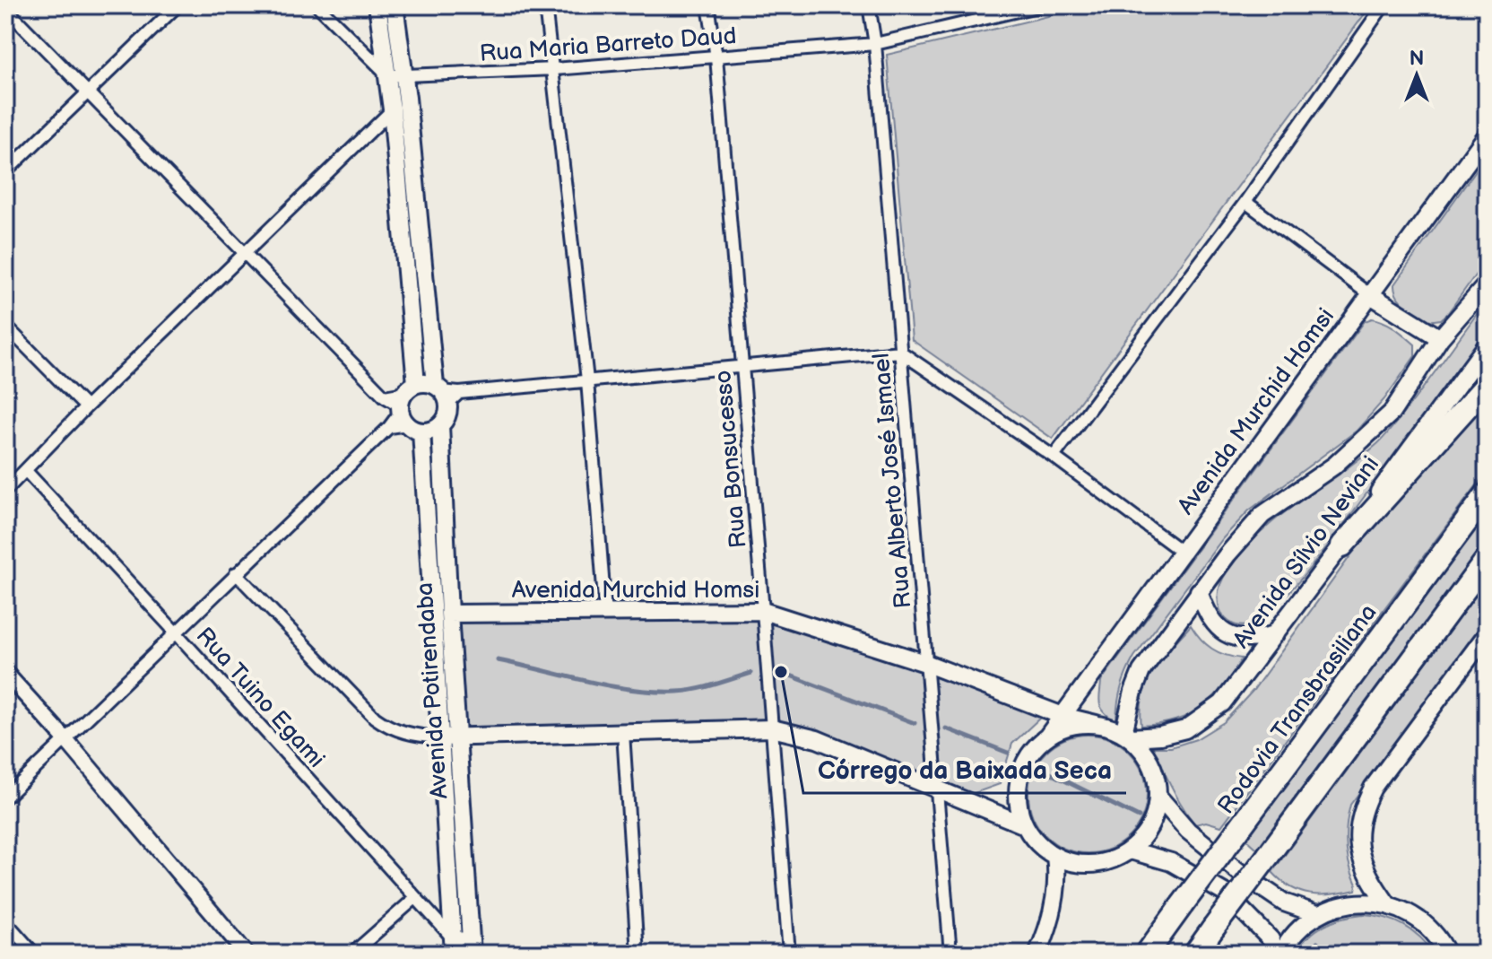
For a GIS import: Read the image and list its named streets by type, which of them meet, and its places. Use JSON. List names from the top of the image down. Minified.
{"streets":{"highway":["Rodovia Transbrasiliana"],"main road":["Avenida Murchid Homsi","Avenida Sílvio Neviani","Avenida Potirendaba"],"street":["Rua Maria Barreto Daud","Rua Bonsucesso","Rua Alberto José Ismael","Rua Tuino Egami"]},"crossings":[["Rua Maria Barreto Daud","Rua Bonsucesso"],["Rua Maria Barreto Daud","Rua Alberto José Ismael"],["Rua Maria Barreto Daud","Avenida Potirendaba"],["Avenida Murchid Homsi","Rua Bonsucesso"],["Avenida Murchid Homsi","Rua Alberto José Ismael"],["Avenida Murchid Homsi","Avenida Sílvio Neviani"],["Avenida Murchid Homsi","Avenida Potirendaba"],["Avenida Potirendaba","Rua Tuino Egami"]],"places":["Córrego da Baixada Seca"],"north":"top"}
